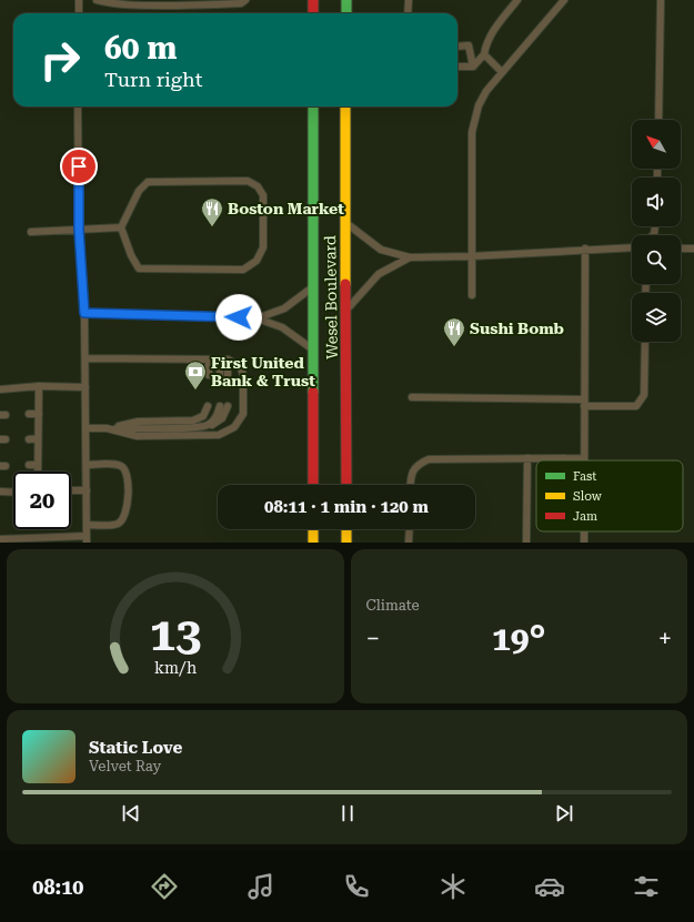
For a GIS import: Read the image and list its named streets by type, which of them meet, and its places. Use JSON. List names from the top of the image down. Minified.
{"streets":{"main road":["Wesel Boulevard"]},"places":{"restaurant":["Boston Market","Sushi Bomb"],"bank":["First United Bank & Trust"]},"legend":["Fast","Slow","Jam"],"north":"top left","page":{"turn":["60 m","Turn right"],"limit":"20","trip":"08:11 · 1 min · 120 m","tile":"Climate","heat":["−","19°","+"],"song":["Static Love","Velvet Ray"],"tabs":"08:10","gauge":["13","km/h"]}}
